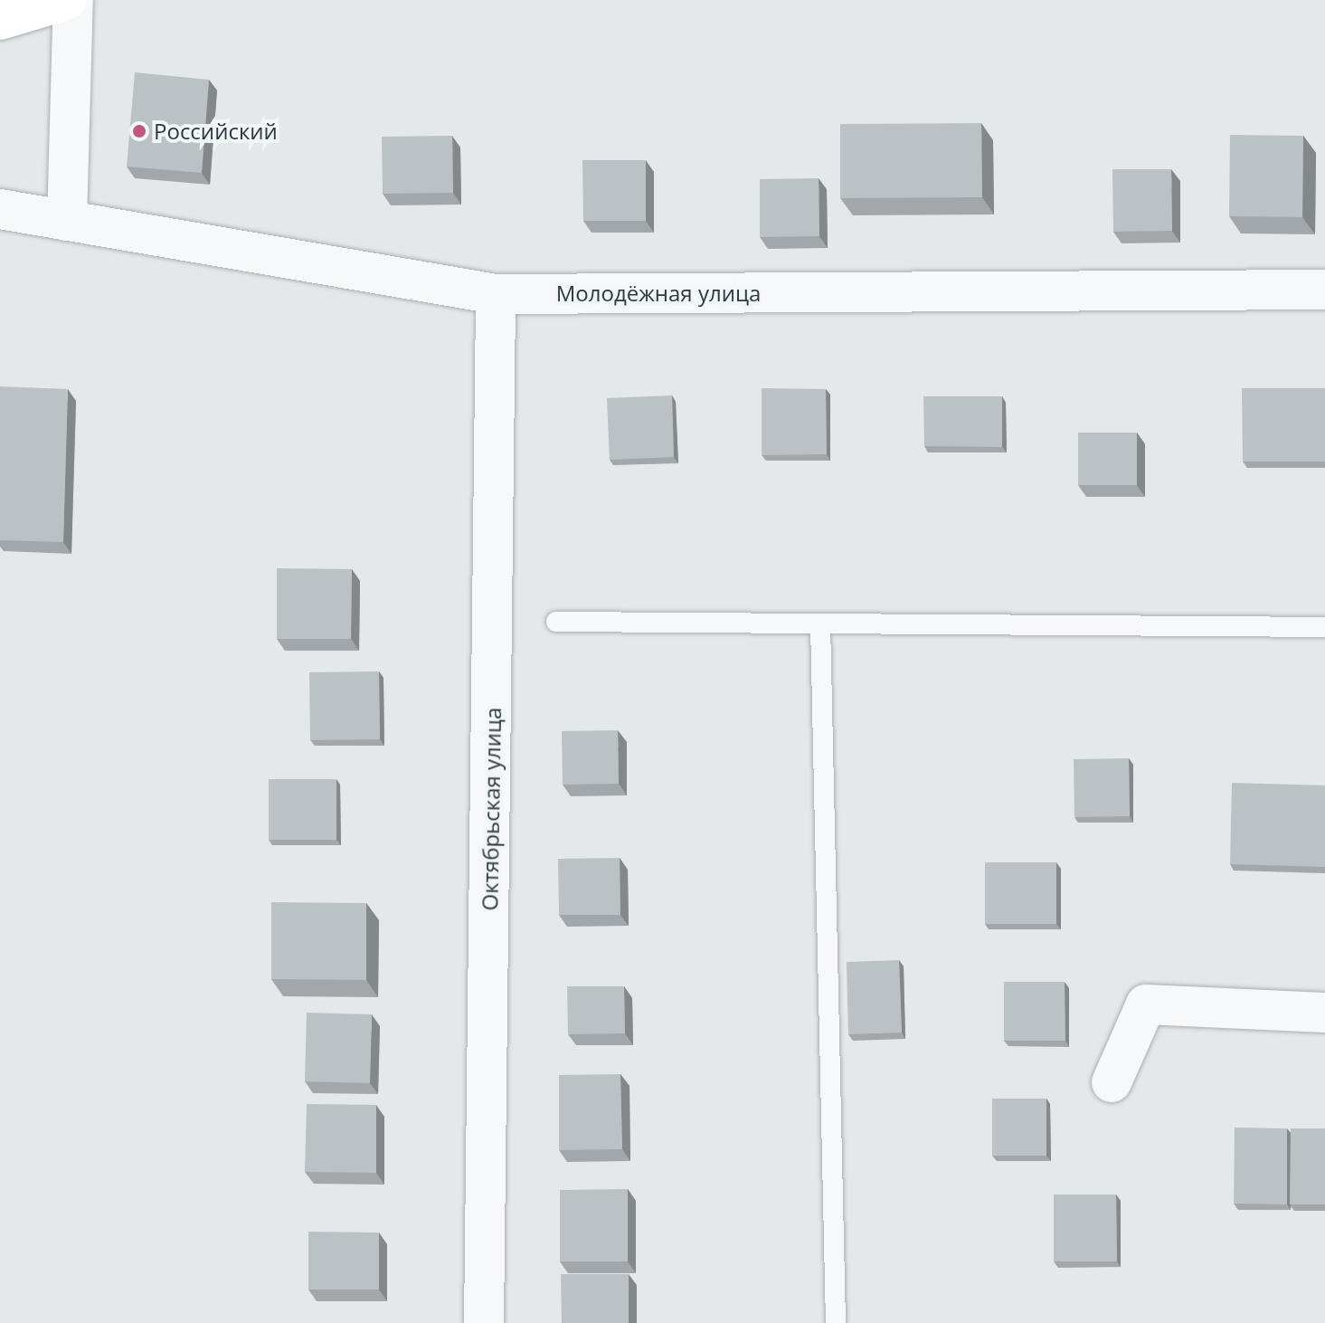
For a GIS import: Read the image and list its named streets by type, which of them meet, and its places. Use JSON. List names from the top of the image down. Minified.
{"streets":{"street":["Молодёжная улица","Октябрьская улица"]},"crossings":[["Молодёжная улица","Октябрьская улица"]],"places":["Российский"]}
